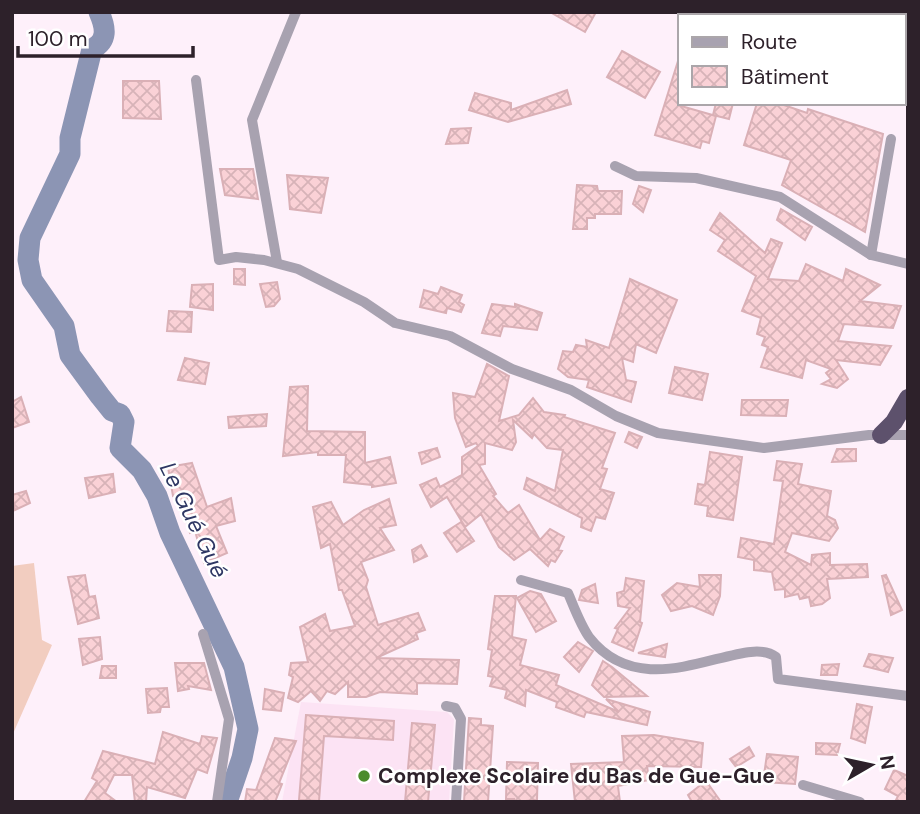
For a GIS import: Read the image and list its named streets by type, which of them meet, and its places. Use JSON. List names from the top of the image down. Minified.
{"water":["Le Gué Gué"],"places":["Complexe Scolaire du Bas de Gue-Gue"],"legend":["Route","Bâtiment"],"scale_bar":"100 m","north":"right"}
